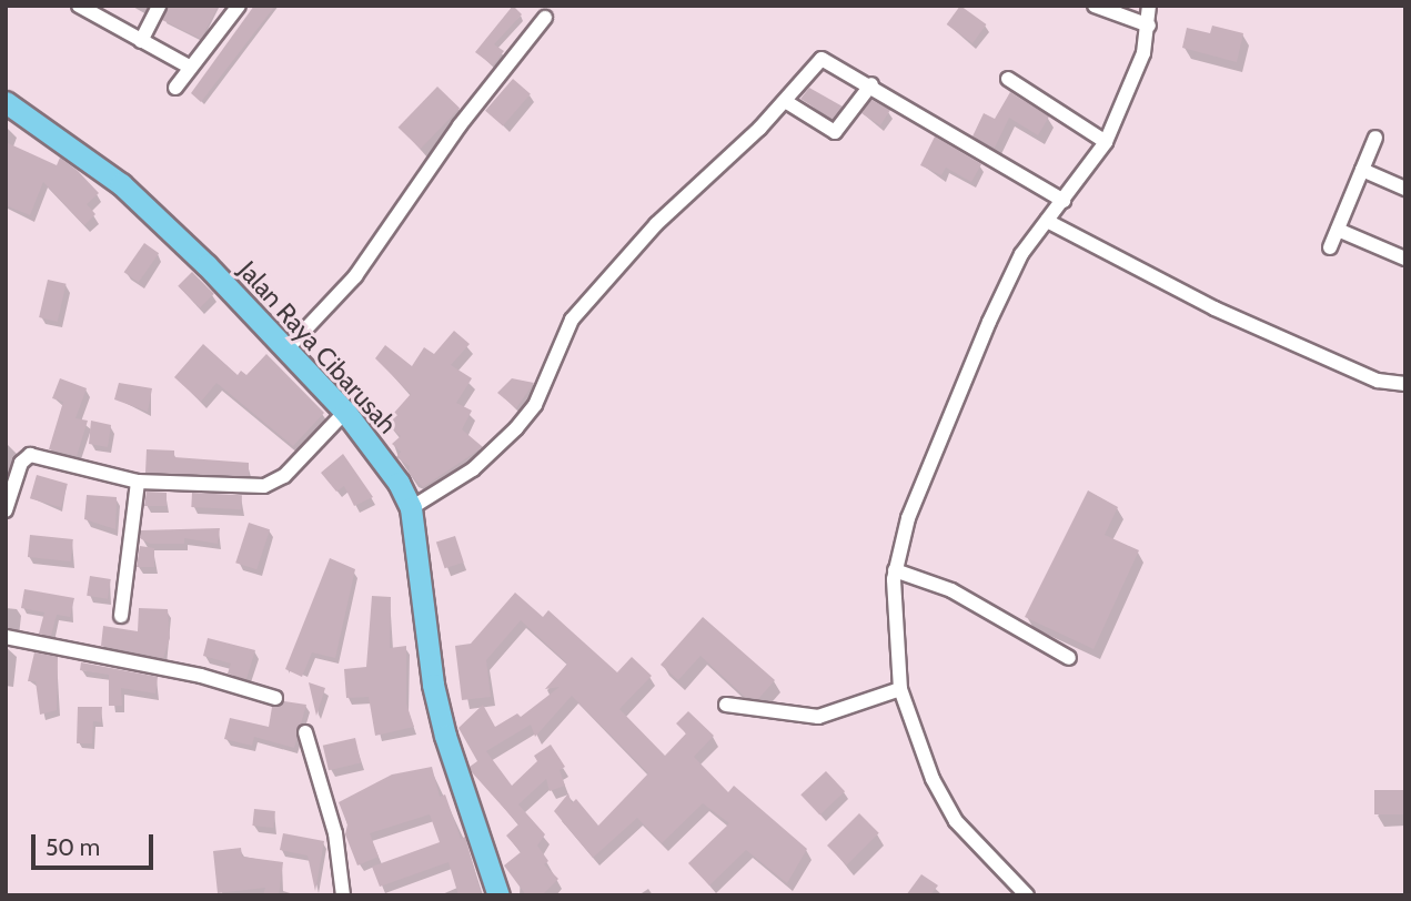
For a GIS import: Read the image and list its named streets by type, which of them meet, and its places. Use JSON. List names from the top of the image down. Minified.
{"streets":{"main road":["Jalan Raya Cibarusah"]},"scale_bar":"50 m"}
